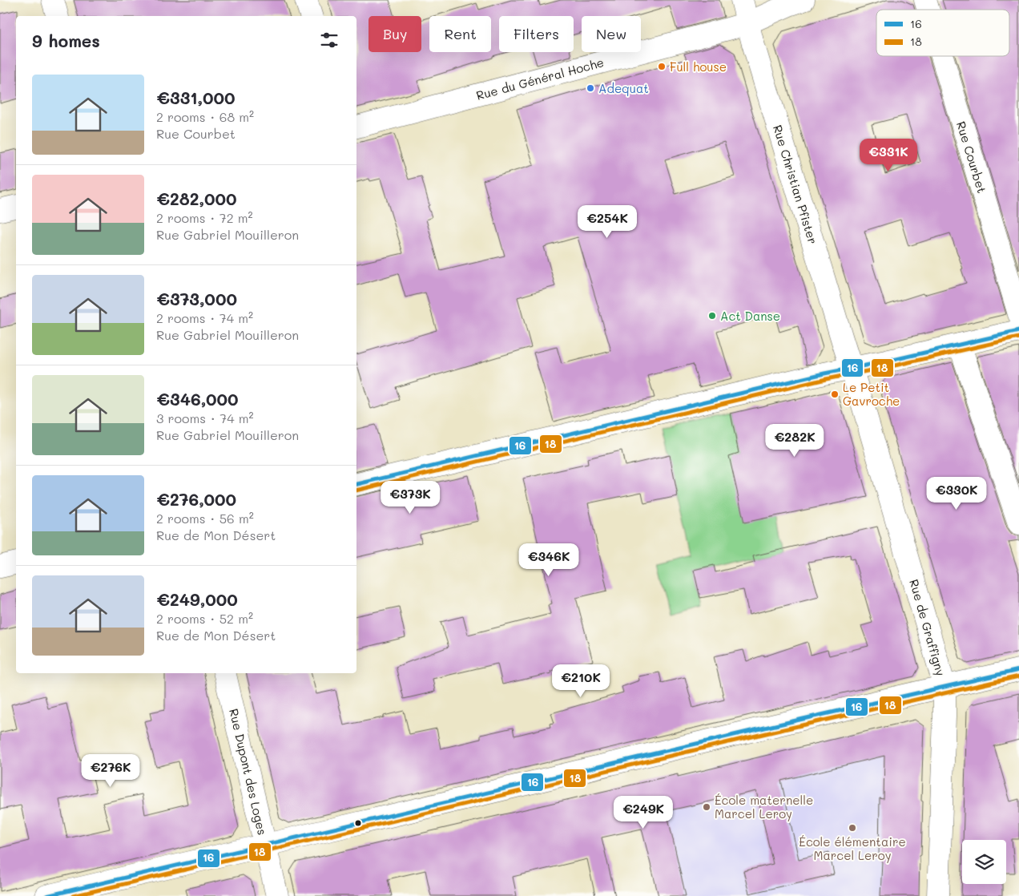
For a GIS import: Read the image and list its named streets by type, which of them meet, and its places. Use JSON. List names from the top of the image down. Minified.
{"streets":{"street":["Rue du Général Hoche","Rue Courbet","Rue Christian Pfister","Rue de Graffigny","Rue Dupont des Loges"]},"crossings":[["Rue du Général Hoche","Rue Christian Pfister"],["Rue Christian Pfister","Rue de Graffigny"]],"places":["Full house","Adequat","Act Danse","Le Petit Gavroche","École maternelle Marcel Leroy","École élémentaire Marcel Leroy"],"lines":["transit line 16","transit line 18"],"legend":["16","18"],"page":{"chip":["Buy","Rent","Filters","New"],"heading":"9 homes","list":[{"name":"€331,000","note":"2 rooms · 68 m² · Rue Courbet"},{"name":"€282,000","note":"2 rooms · 72 m² · Rue Gabriel Mouilleron"},{"name":"€373,000","note":"2 rooms · 74 m² · Rue Gabriel Mouilleron"},{"name":"€346,000","note":"3 rooms · 74 m² · Rue Gabriel Mouilleron"},{"name":"€276,000","note":"2 rooms · 56 m² · Rue de Mon Désert"},{"name":"€249,000","note":"2 rooms · 52 m² · Rue de Mon Désert"}],"price":["€331K","€254K","€282K","€330K","€373K","€346K","€210K","€276K","€249K"]}}
